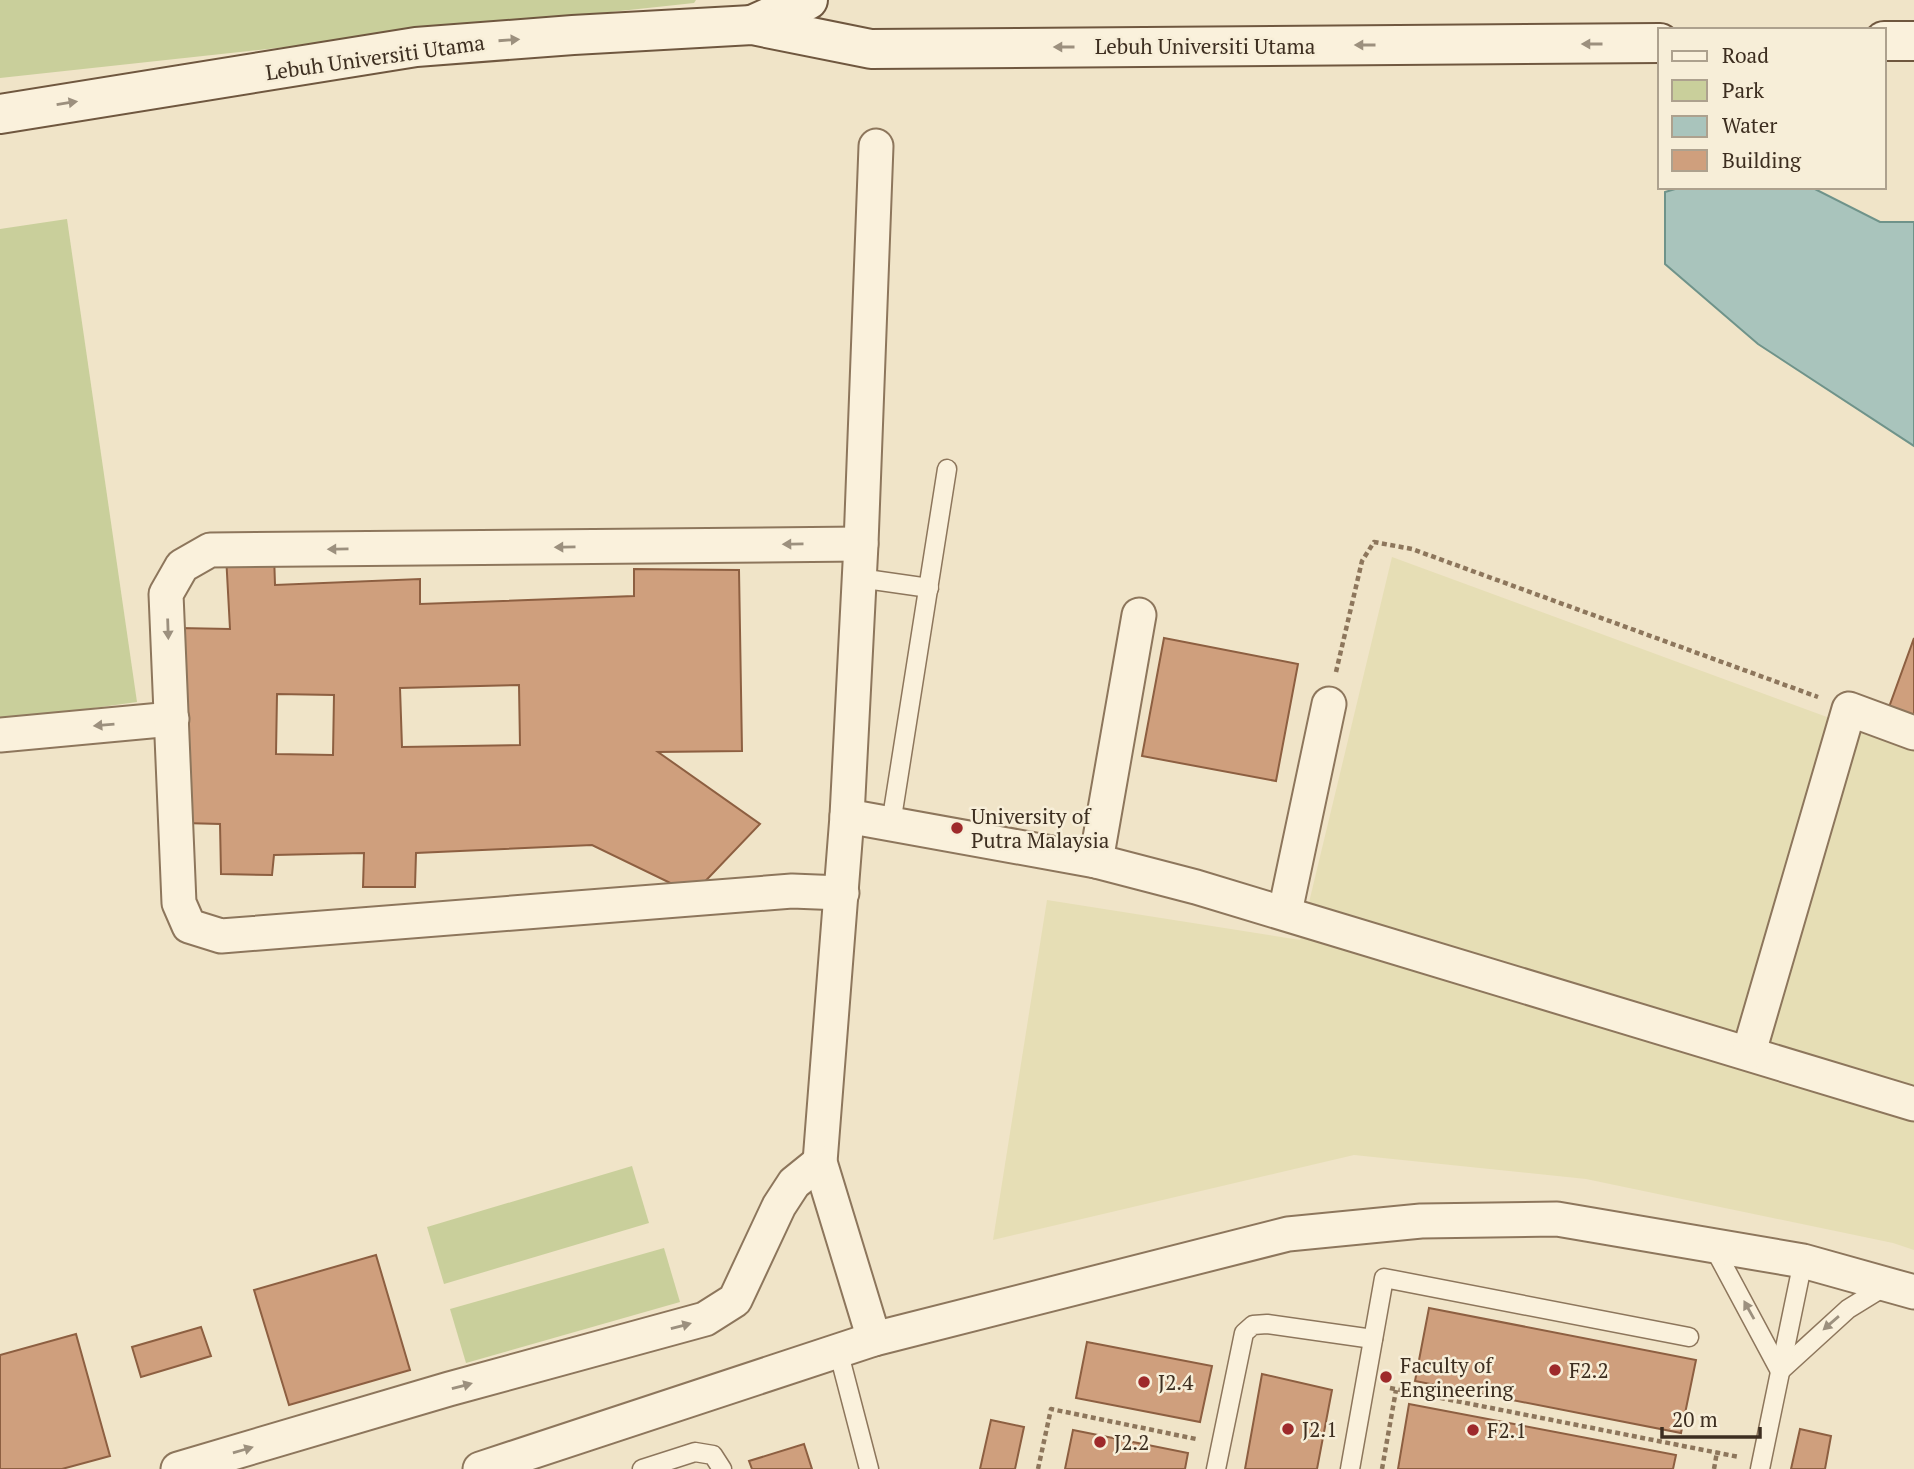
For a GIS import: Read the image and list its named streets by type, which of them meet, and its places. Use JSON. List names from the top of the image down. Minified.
{"streets":{"main road":["Lebuh Universiti Utama"]},"places":["University of Putra Malaysia","F2.2","Faculty of Engineering","J2.4","J2.1","F2.1","J2.2"],"legend":["Road","Park","Water","Building"],"scale_bar":"20 m"}
